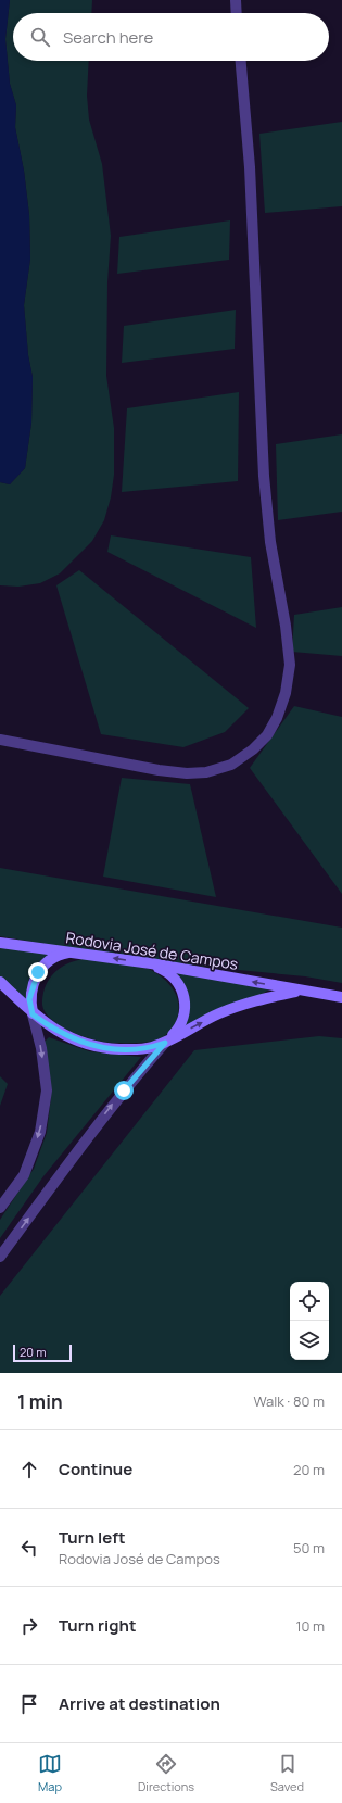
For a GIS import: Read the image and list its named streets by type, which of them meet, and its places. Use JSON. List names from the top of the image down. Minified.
{"streets":{"main road":["Rodovia José de Campos"]},"scale_bar":"20 m","page":{"search":"Search here","scale":"20 m","heading":["1 min","Walk · 80 m"],"list":[["Continue","20 m"],["Turn left","Rodovia José de Campos","50 m"],["Turn right","10 m"],"Arrive at destination"],"nav":["Map","Directions","Saved"]}}
